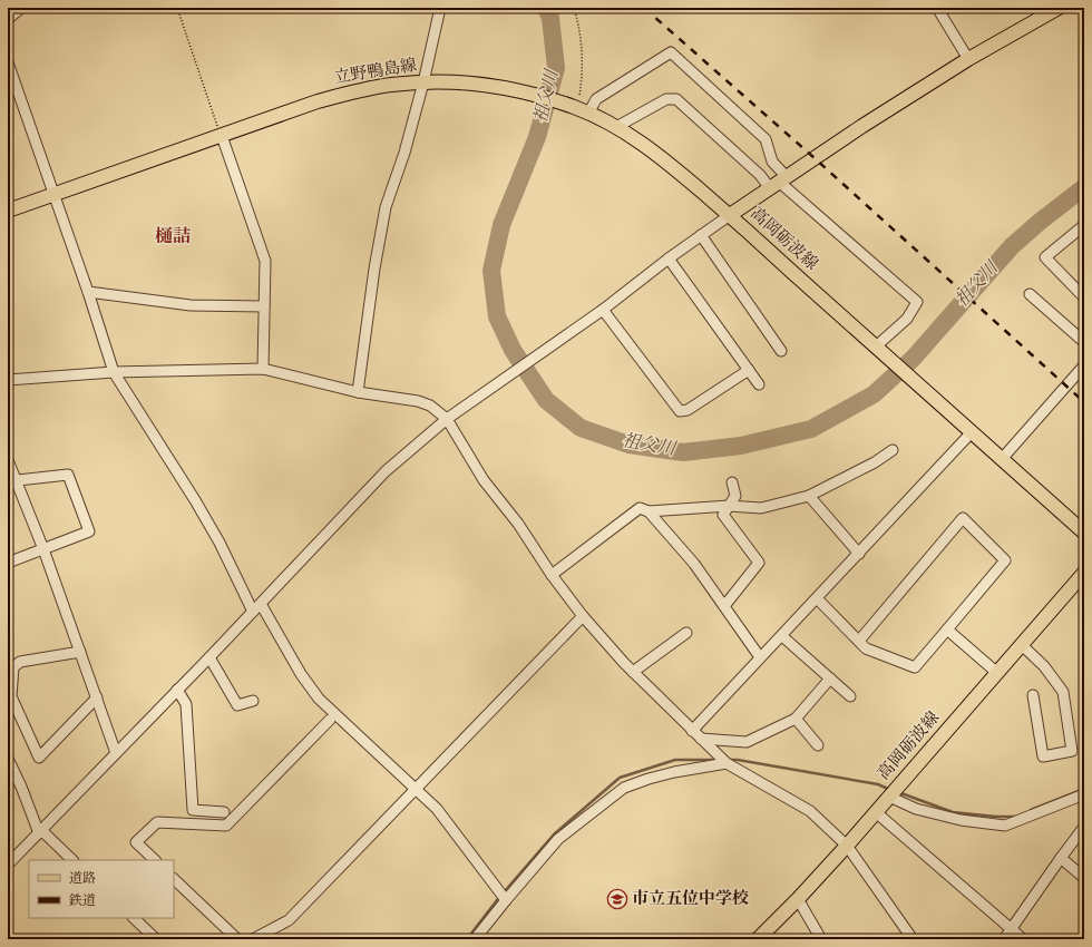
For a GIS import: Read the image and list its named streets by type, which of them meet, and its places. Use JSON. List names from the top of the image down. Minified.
{"streets":{"main road":["立野鴨島線","高岡砺波線"]},"crossings":[["立野鴨島線","高岡砺波線"]],"districts":["樋詰"],"water":["祖父川"],"places":{"school or university":["市立五位中学校"]},"legend":["道路","鉄道"]}
